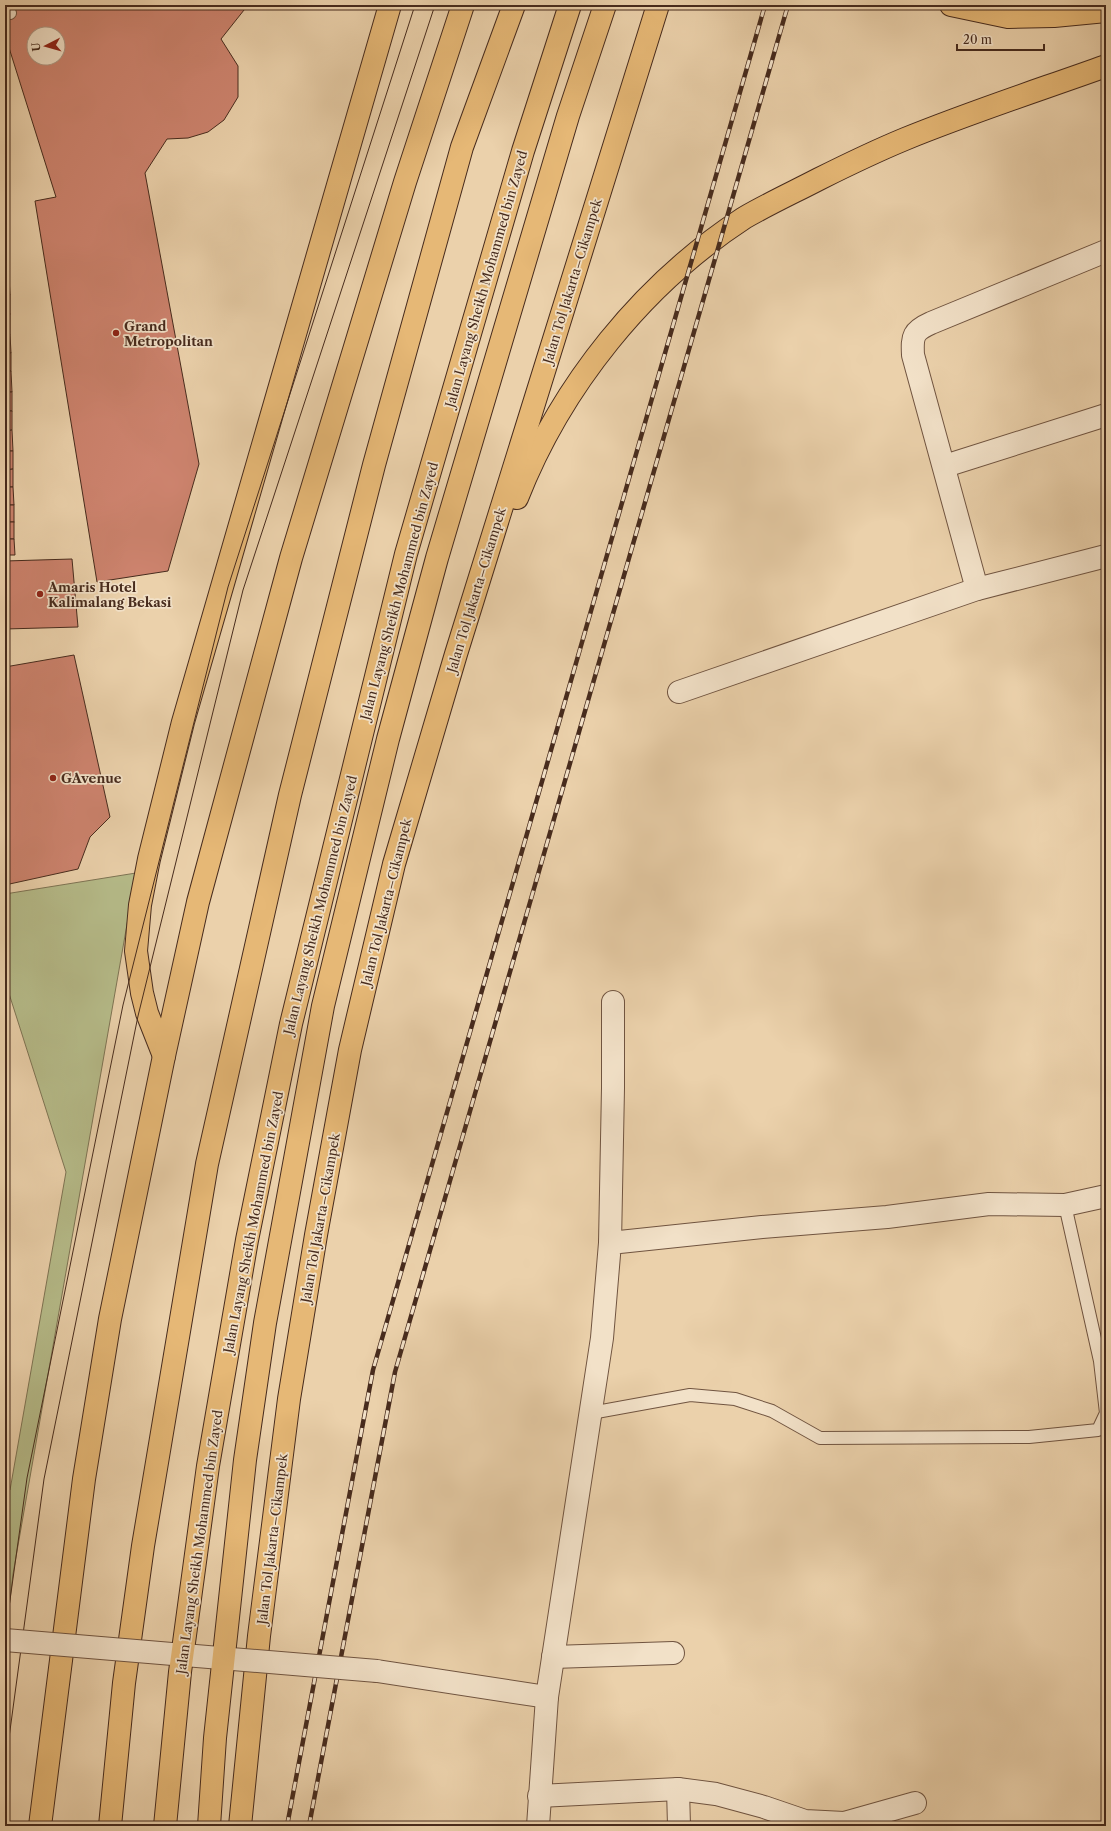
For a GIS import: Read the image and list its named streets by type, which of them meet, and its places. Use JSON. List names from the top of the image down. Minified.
{"streets":{"highway":["Jalan Layang Sheikh Mohammed bin Zayed","Jalan Tol Jakarta–Cikampek"]},"places":["Grand Metropolitan","Amaris Hotel Kalimalang Bekasi","GAvenue"],"scale_bar":"20 m","north":"left"}
